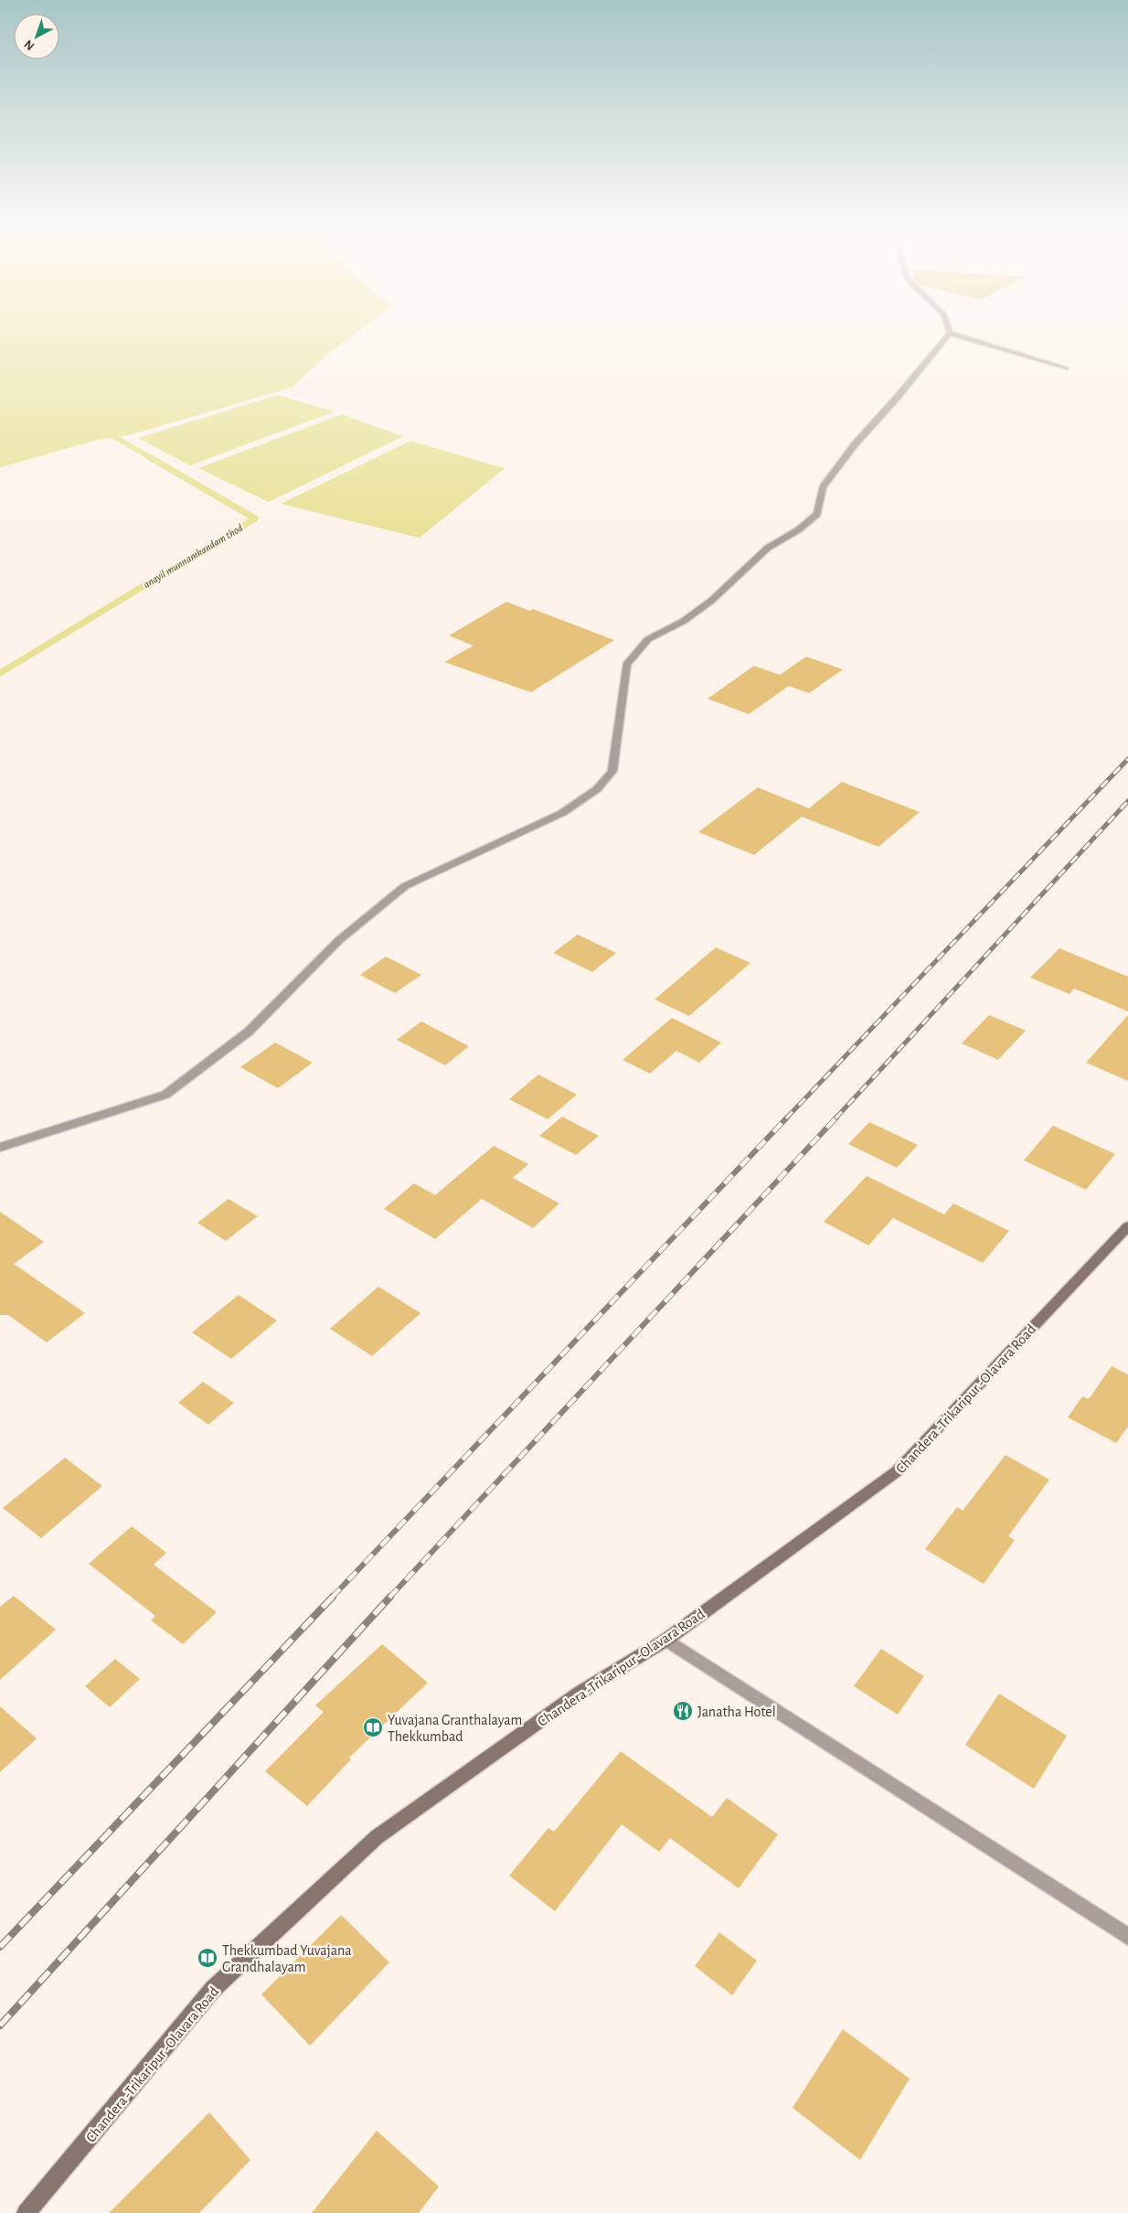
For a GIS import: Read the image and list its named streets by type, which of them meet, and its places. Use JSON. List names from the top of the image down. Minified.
{"streets":{"main road":["Chandera -Trikaripur -Olavara Road"]},"water":["anayil munnamkandam thod"],"places":{"restaurant":["Janatha Hotel"],"library":["Yuvajana Granthalayam Thekkumbad","Thekkumbad Yuvajana Grandhalayam"]},"north":"bottom left"}
